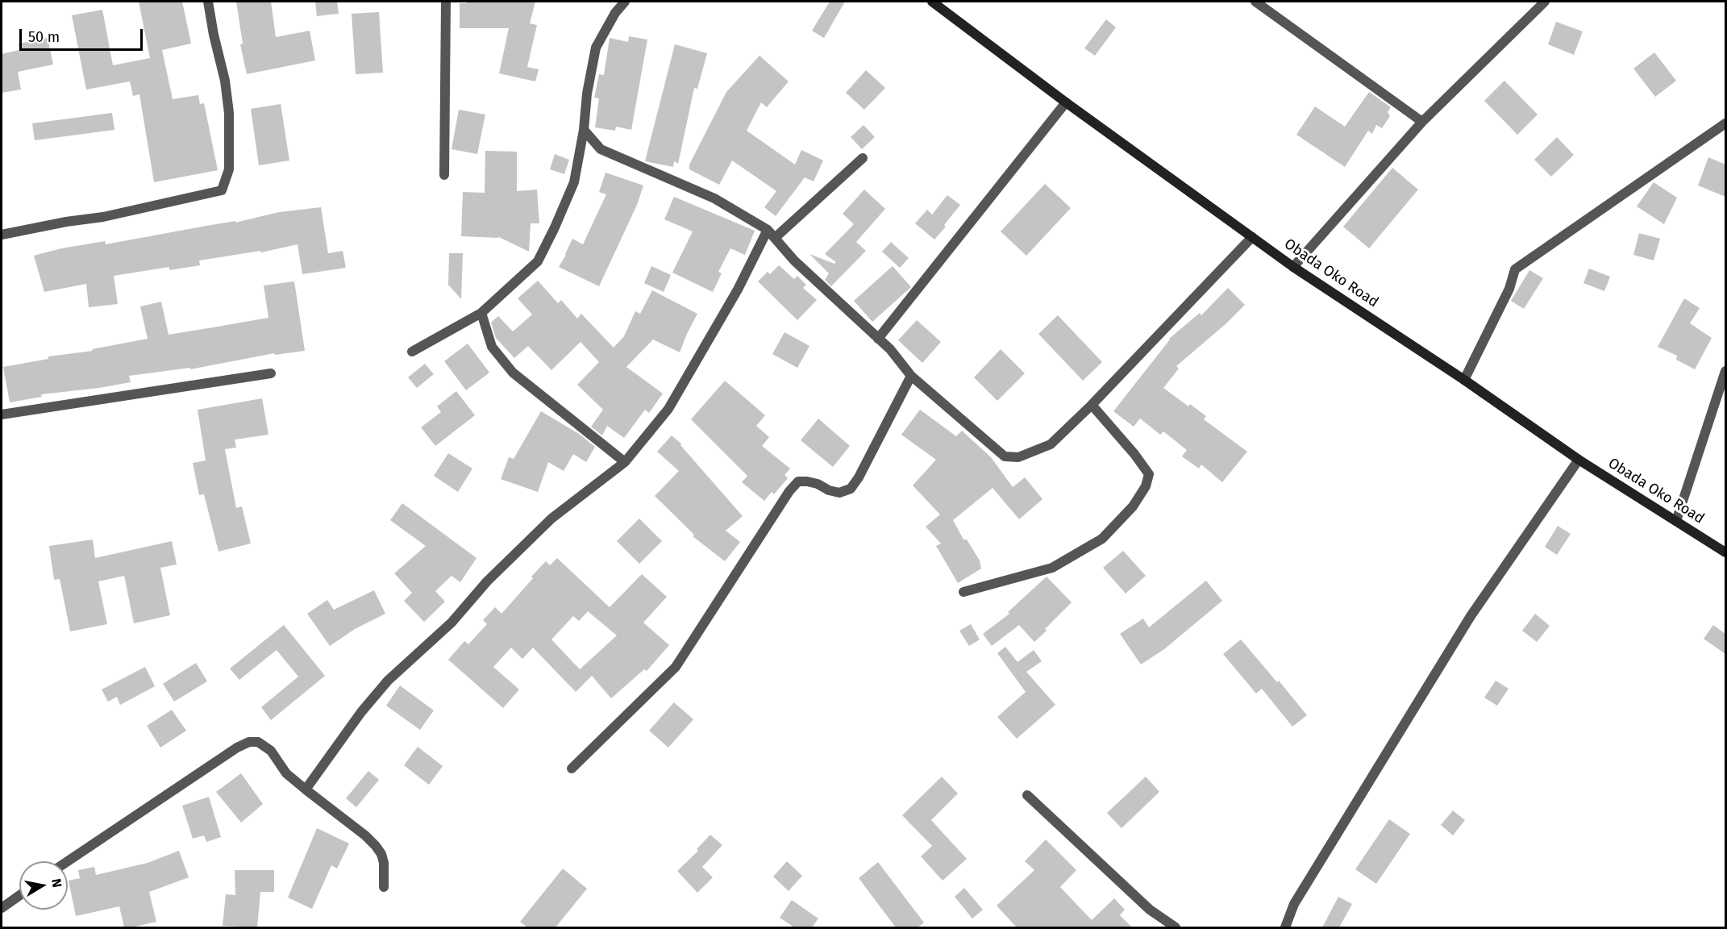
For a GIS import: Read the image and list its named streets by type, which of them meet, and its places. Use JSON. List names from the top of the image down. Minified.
{"streets":{"main road":["Obada Oko Road"]},"scale_bar":"50 m","north":"right"}
